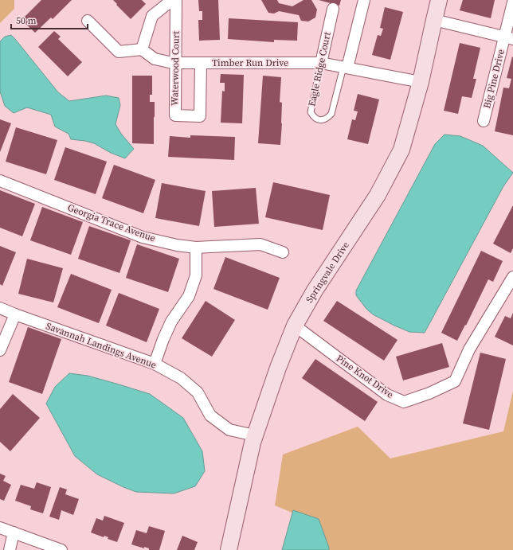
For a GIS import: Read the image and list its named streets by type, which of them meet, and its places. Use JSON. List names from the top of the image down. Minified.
{"streets":{"street":["Timber Run Drive","Waterwood Court","Eagle Ridge Court","Big Pine Drive","Georgia Trace Avenue","Springvale Drive","Savannah Landings Avenue","Pine Knot Drive"]},"crossings":[["Timber Run Drive","Waterwood Court"],["Timber Run Drive","Eagle Ridge Court"],["Timber Run Drive","Springvale Drive"],["Big Pine Drive","Springvale Drive"],["Springvale Drive","Savannah Landings Avenue"],["Springvale Drive","Pine Knot Drive"]],"scale_bar":"50 m"}
